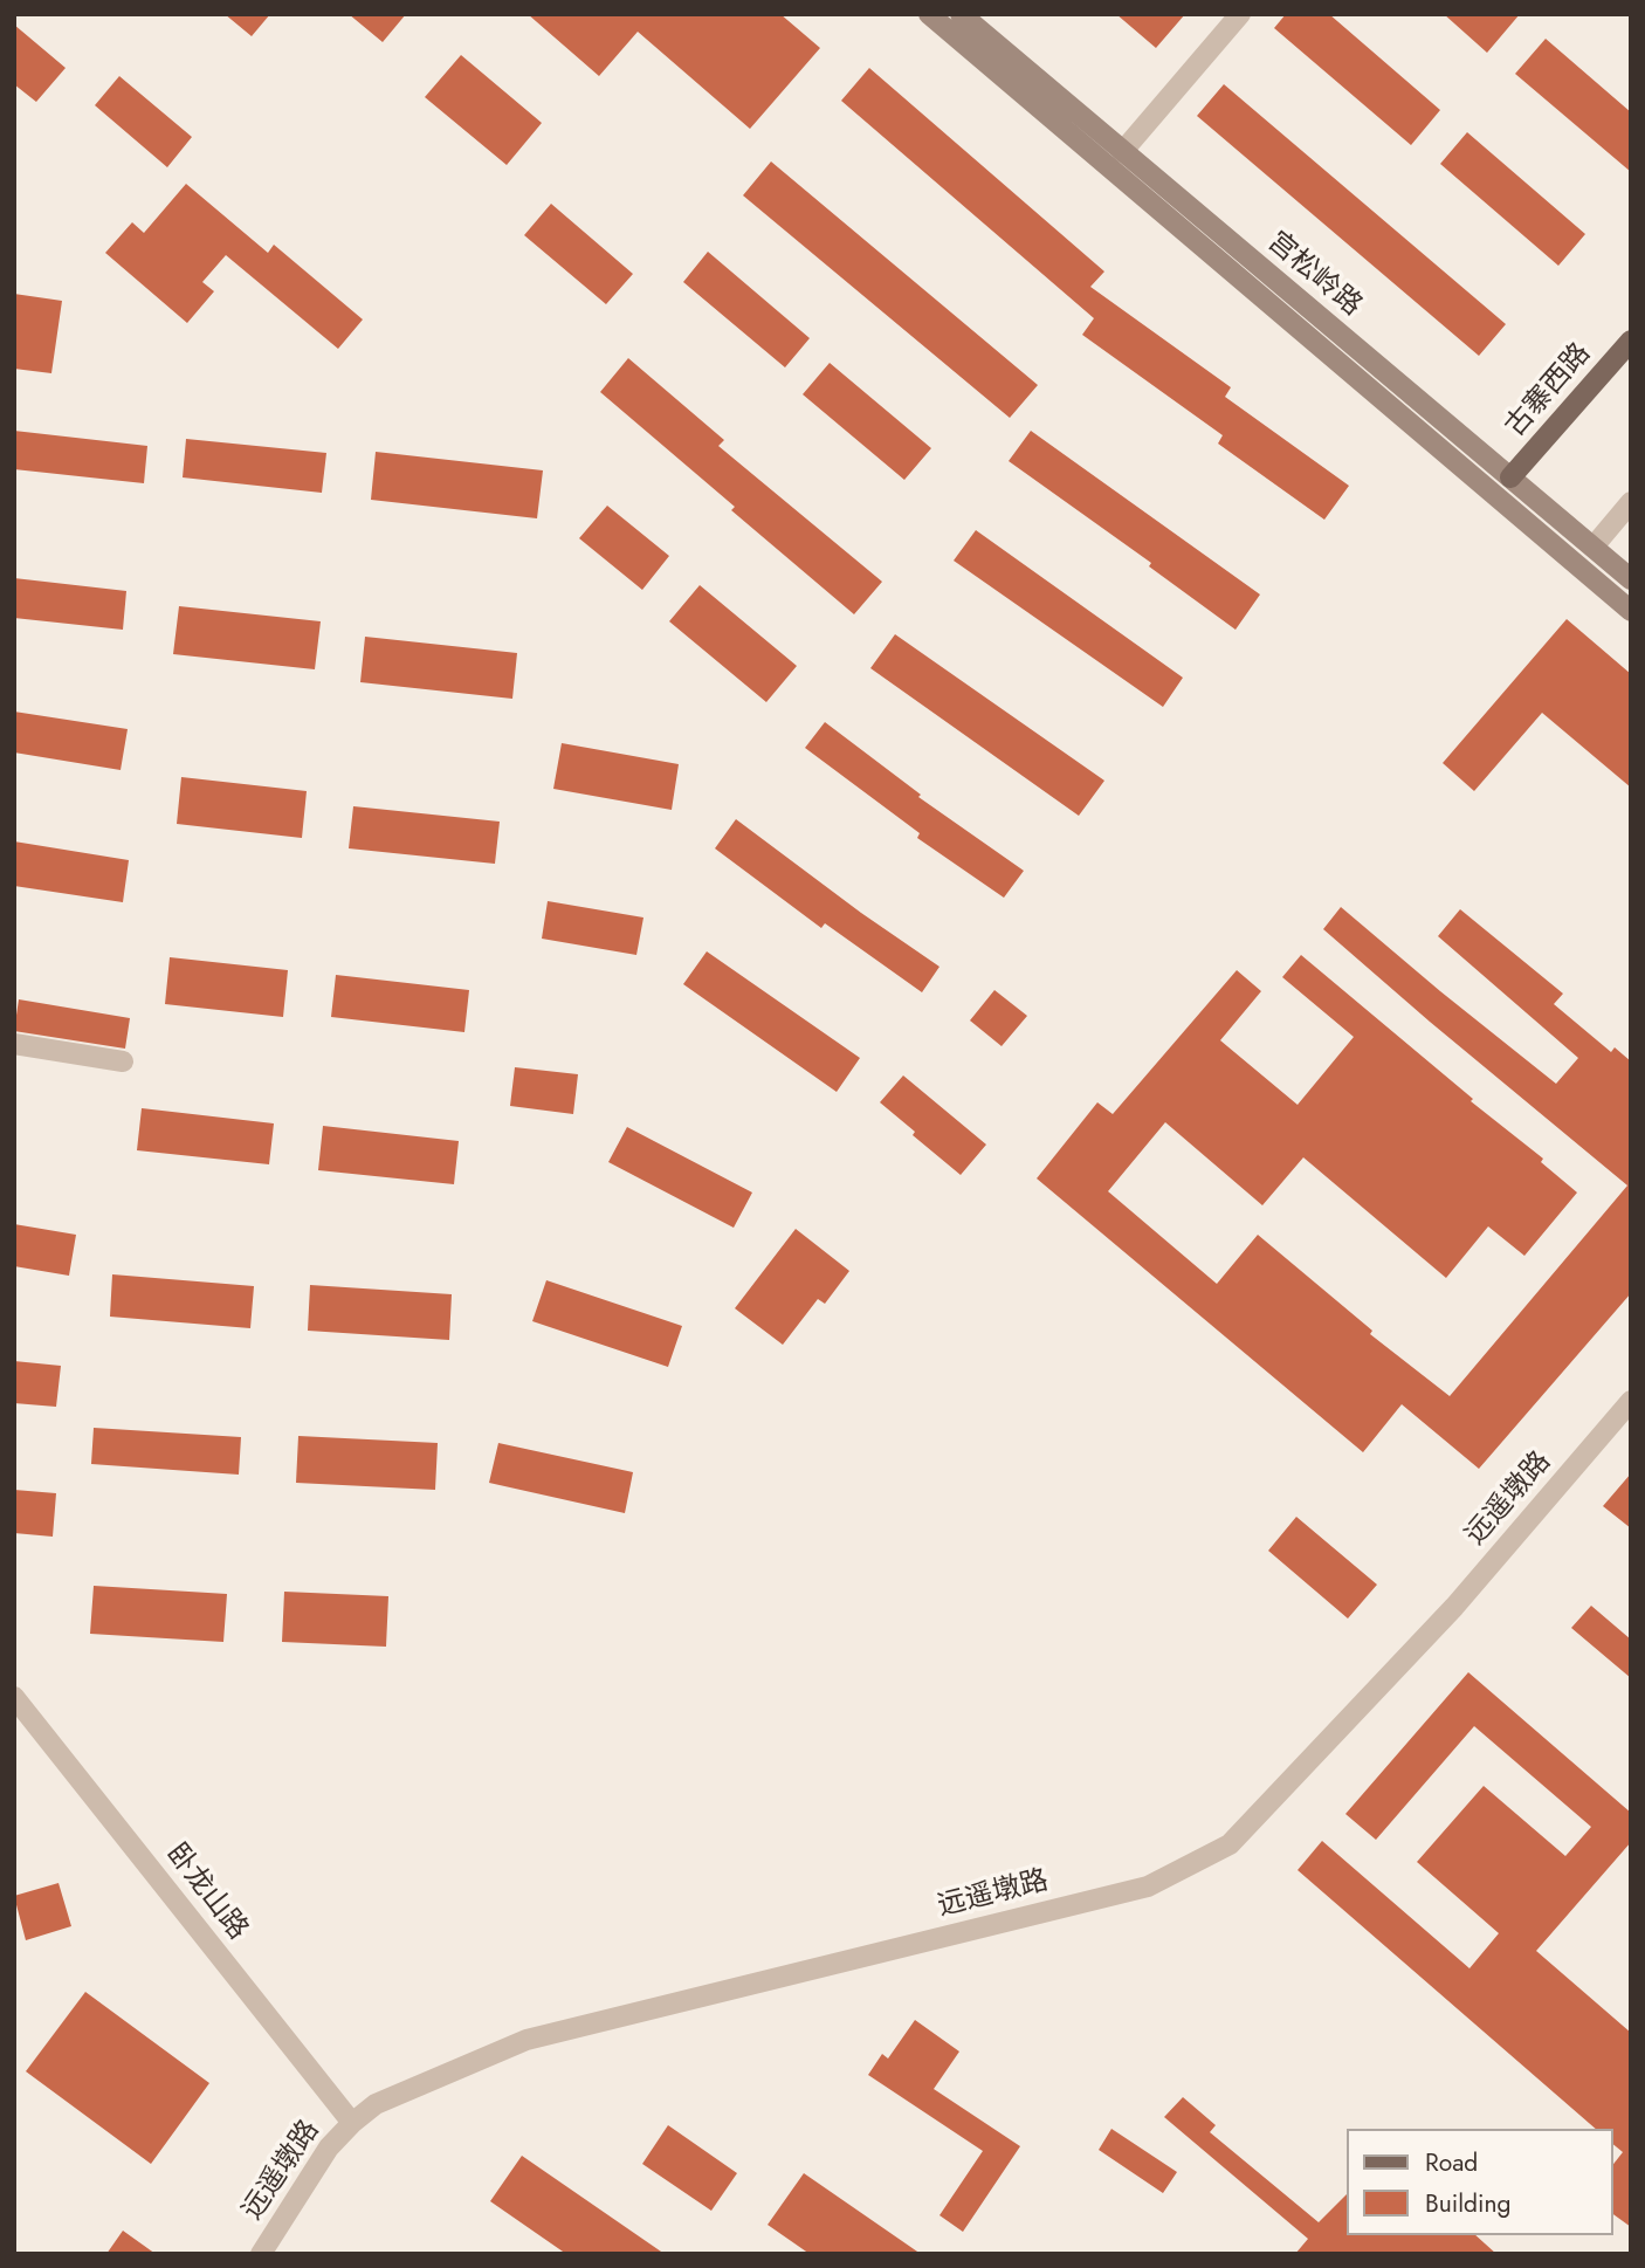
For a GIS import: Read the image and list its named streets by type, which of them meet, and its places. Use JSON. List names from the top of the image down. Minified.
{"streets":{"main road":["宫松岭路","古寨西路"],"street":["远遥墩路","卧龙山路"]},"crossings":[["宫松岭路","古寨西路"],["远遥墩路","卧龙山路"]],"legend":["Road","Building"]}
